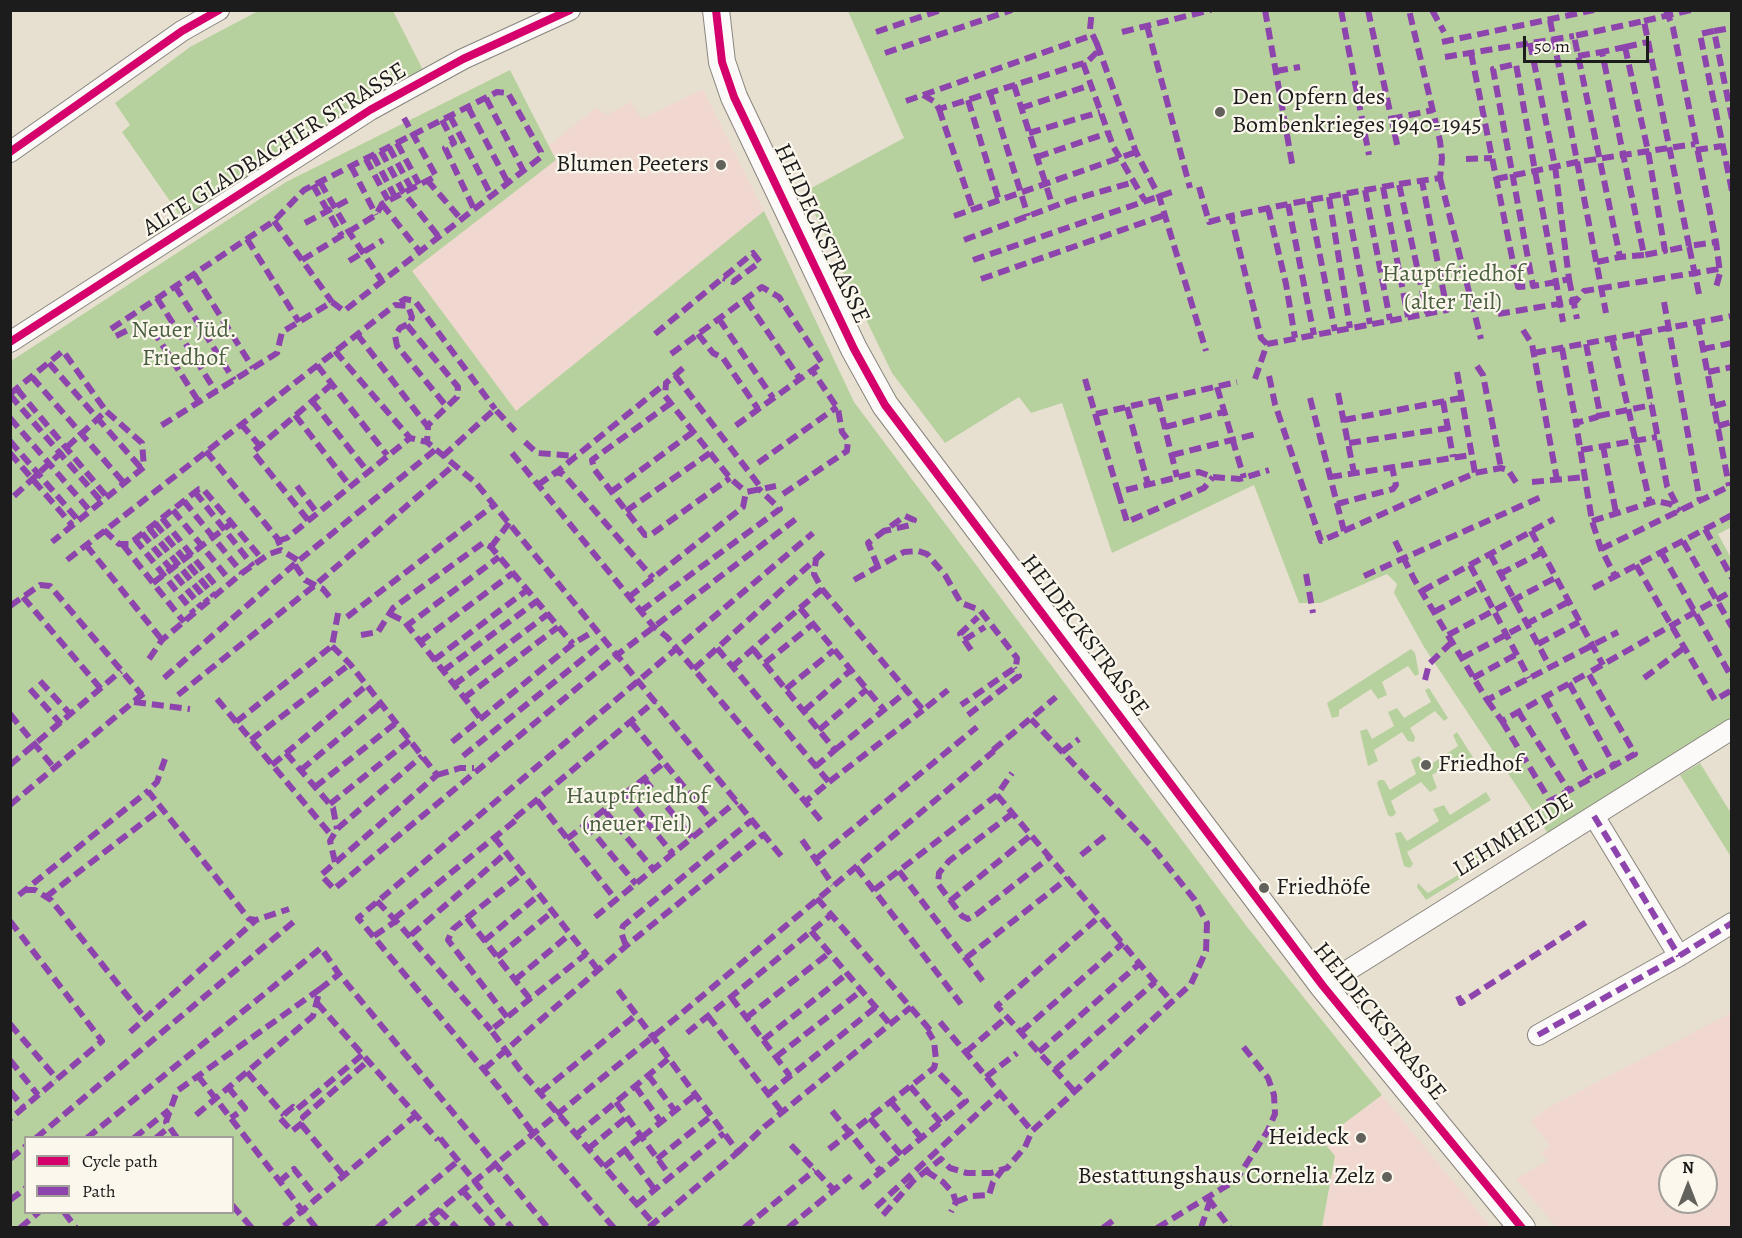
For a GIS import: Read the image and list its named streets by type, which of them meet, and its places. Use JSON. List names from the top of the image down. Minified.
{"streets":{"street":["ALTE GLADBACHER STRASSE","HEIDECKSTRASSE","LEHMHEIDE"]},"crossings":[["HEIDECKSTRASSE","LEHMHEIDE"]],"parks":["Hauptfriedhof (alter Teil)","Neuer Jüd. Friedhof","Hauptfriedhof (neuer Teil)"],"places":["Den Opfern des Bombenkrieges 1940-1945","Blumen Peeters","Friedhof","Friedhöfe","Heideck","Bestattungshaus Cornelia Zelz"],"legend":["Cycle path","Path"],"scale_bar":"50 m","north":"top"}
